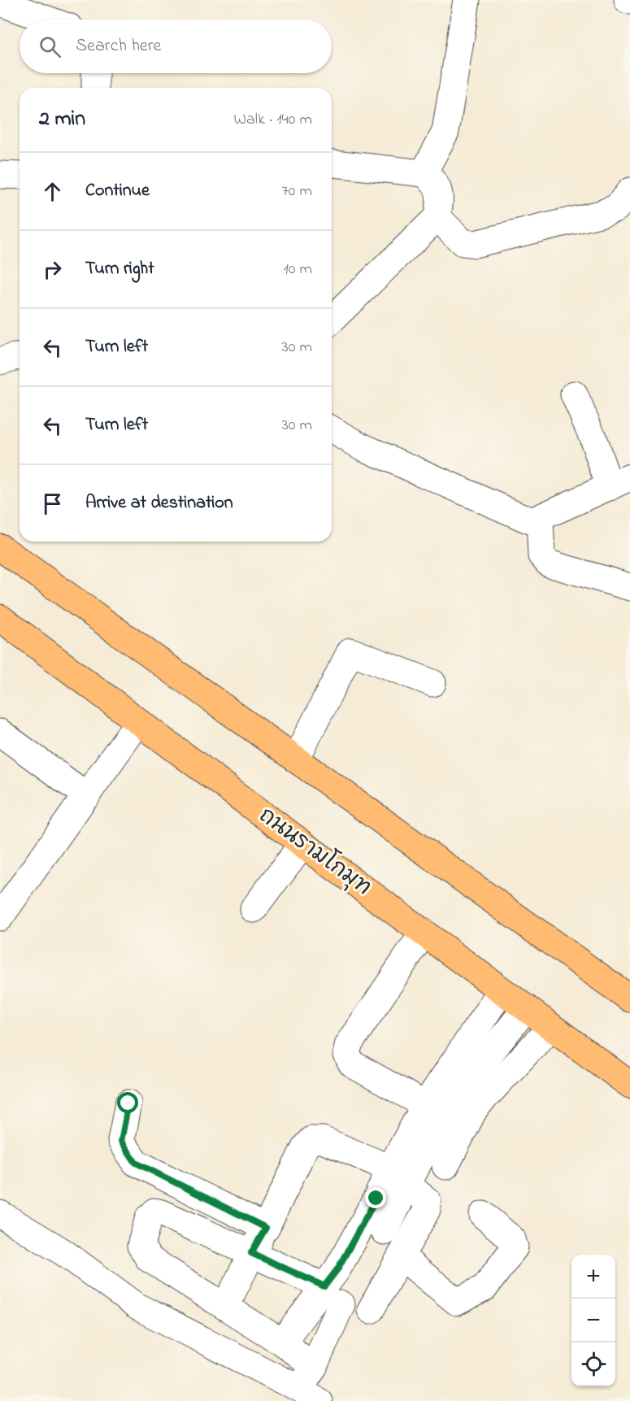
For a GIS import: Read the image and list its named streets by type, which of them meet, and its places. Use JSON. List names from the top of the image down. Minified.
{"streets":{"highway":["ถนนรามโกมุท"]},"page":{"search":"Search here","heading":["2 min","Walk · 140 m"],"list":[["Continue","70 m"],["Turn right","10 m"],["Turn left","30 m"],["Turn left","30 m"],"Arrive at destination"],"map_buttons":["+","−"]}}
